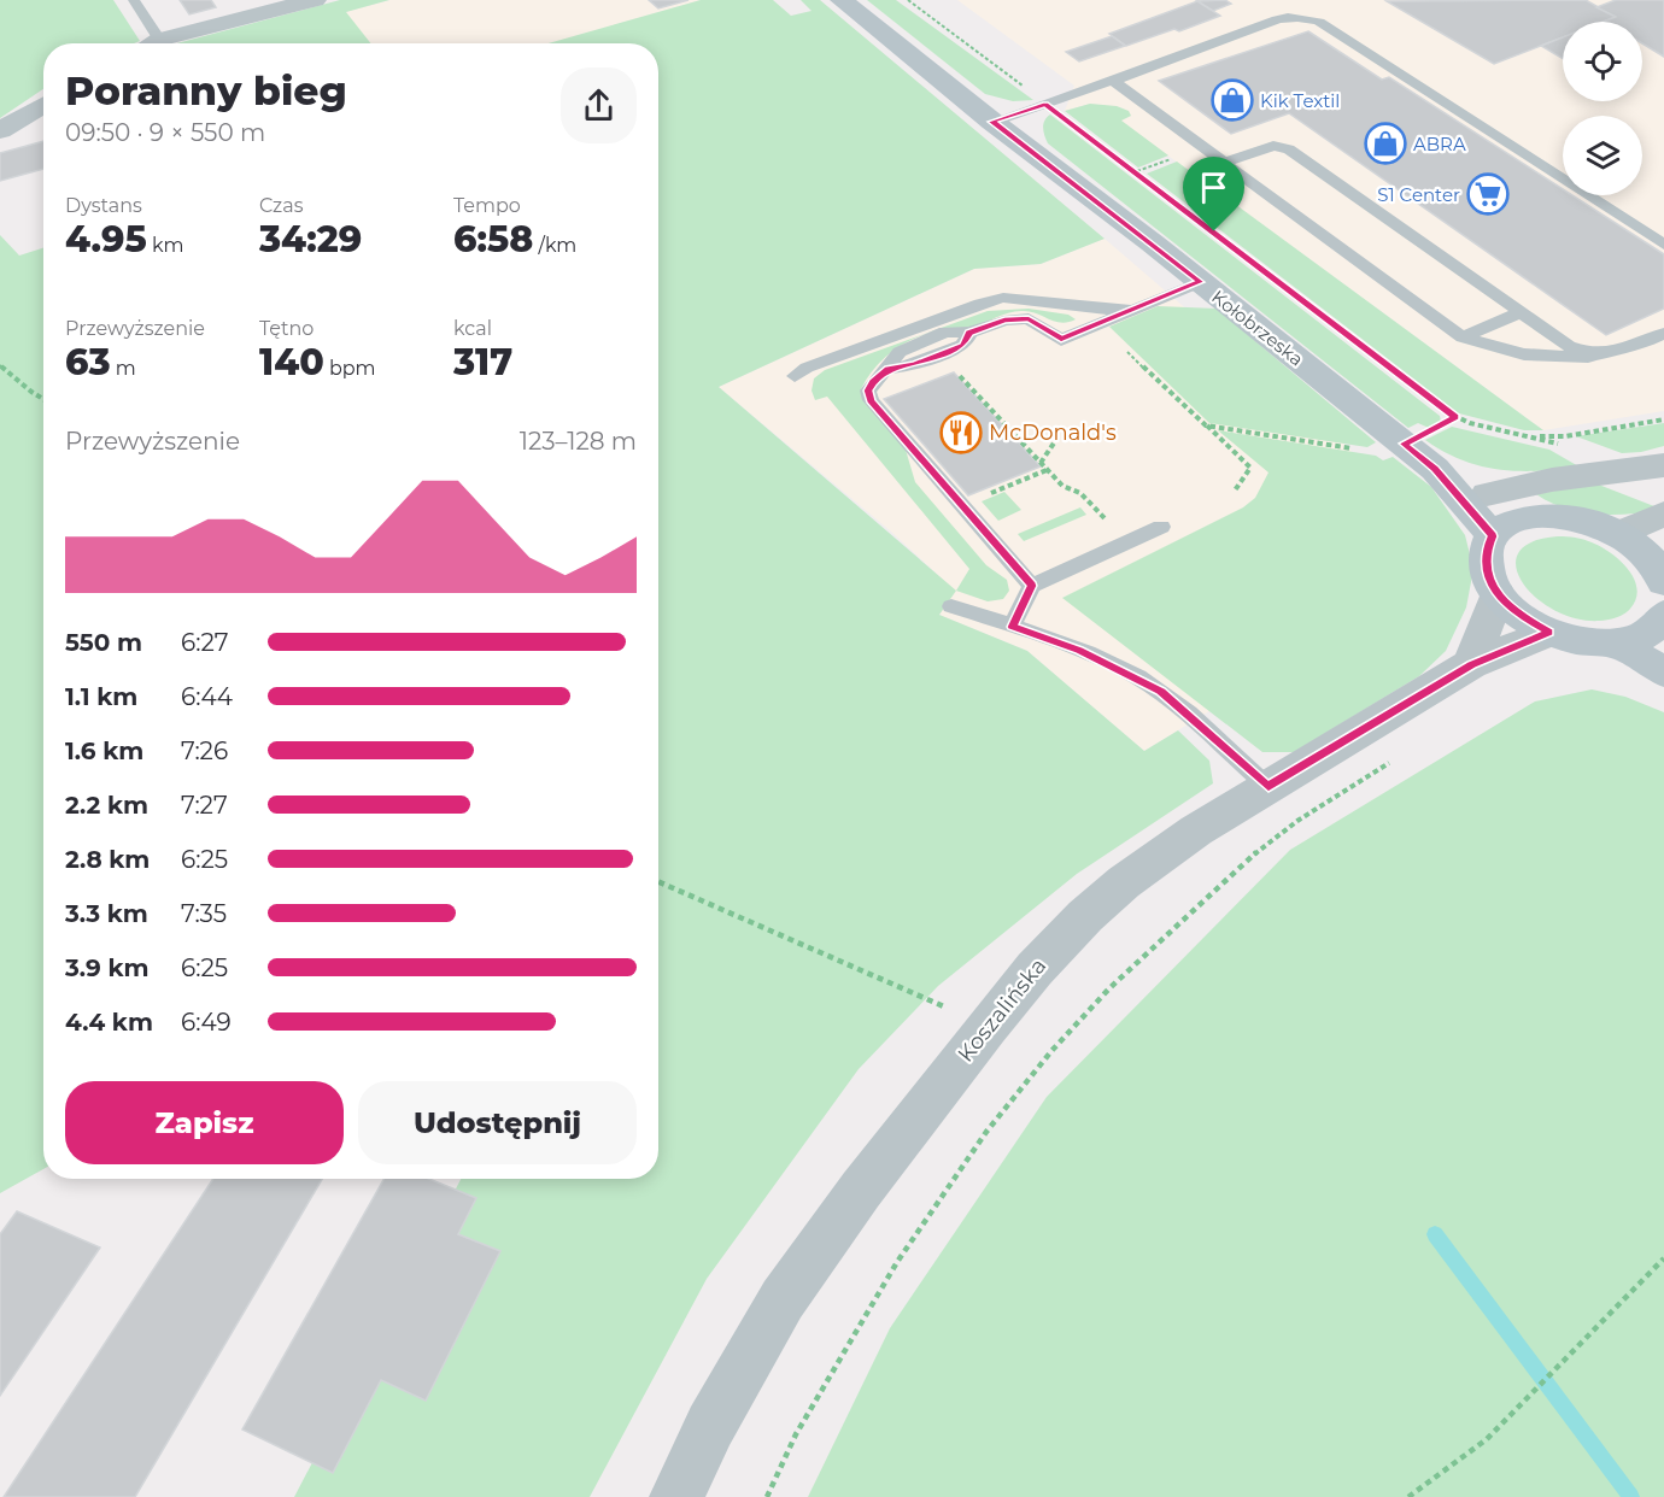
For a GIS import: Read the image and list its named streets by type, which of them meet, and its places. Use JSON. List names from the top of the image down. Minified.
{"streets":{"main road":["Kołobrzeska"],"street":["Koszalińska"]},"places":{"shop":["Kik Textil","ABRA"],"supermarket":["S1 Center"],"restaurant":["McDonald's"]},"page":{"heading":["Poranny bieg","09:50 · 9 × 550 m"],"stats":[["Dystans","4.95 km"],["Czas","34:29"],["Tempo","6:58 /km"],["Przewyższenie","63 m"],["Tętno","140 bpm"],["kcal","317"]],"chart":["Przewyższenie","123–128 m"],"list":[{"name":"550 m","note":"6:27"},{"name":"1.1 km","note":"6:44"},{"name":"1.6 km","note":"7:26"},{"name":"2.2 km","note":"7:27"},{"name":"2.8 km","note":"6:25"},{"name":"3.3 km","note":"7:35"},{"name":"3.9 km","note":"6:25"},{"name":"4.4 km","note":"6:49"}],"buttons":["Zapisz","Udostępnij"]}}
